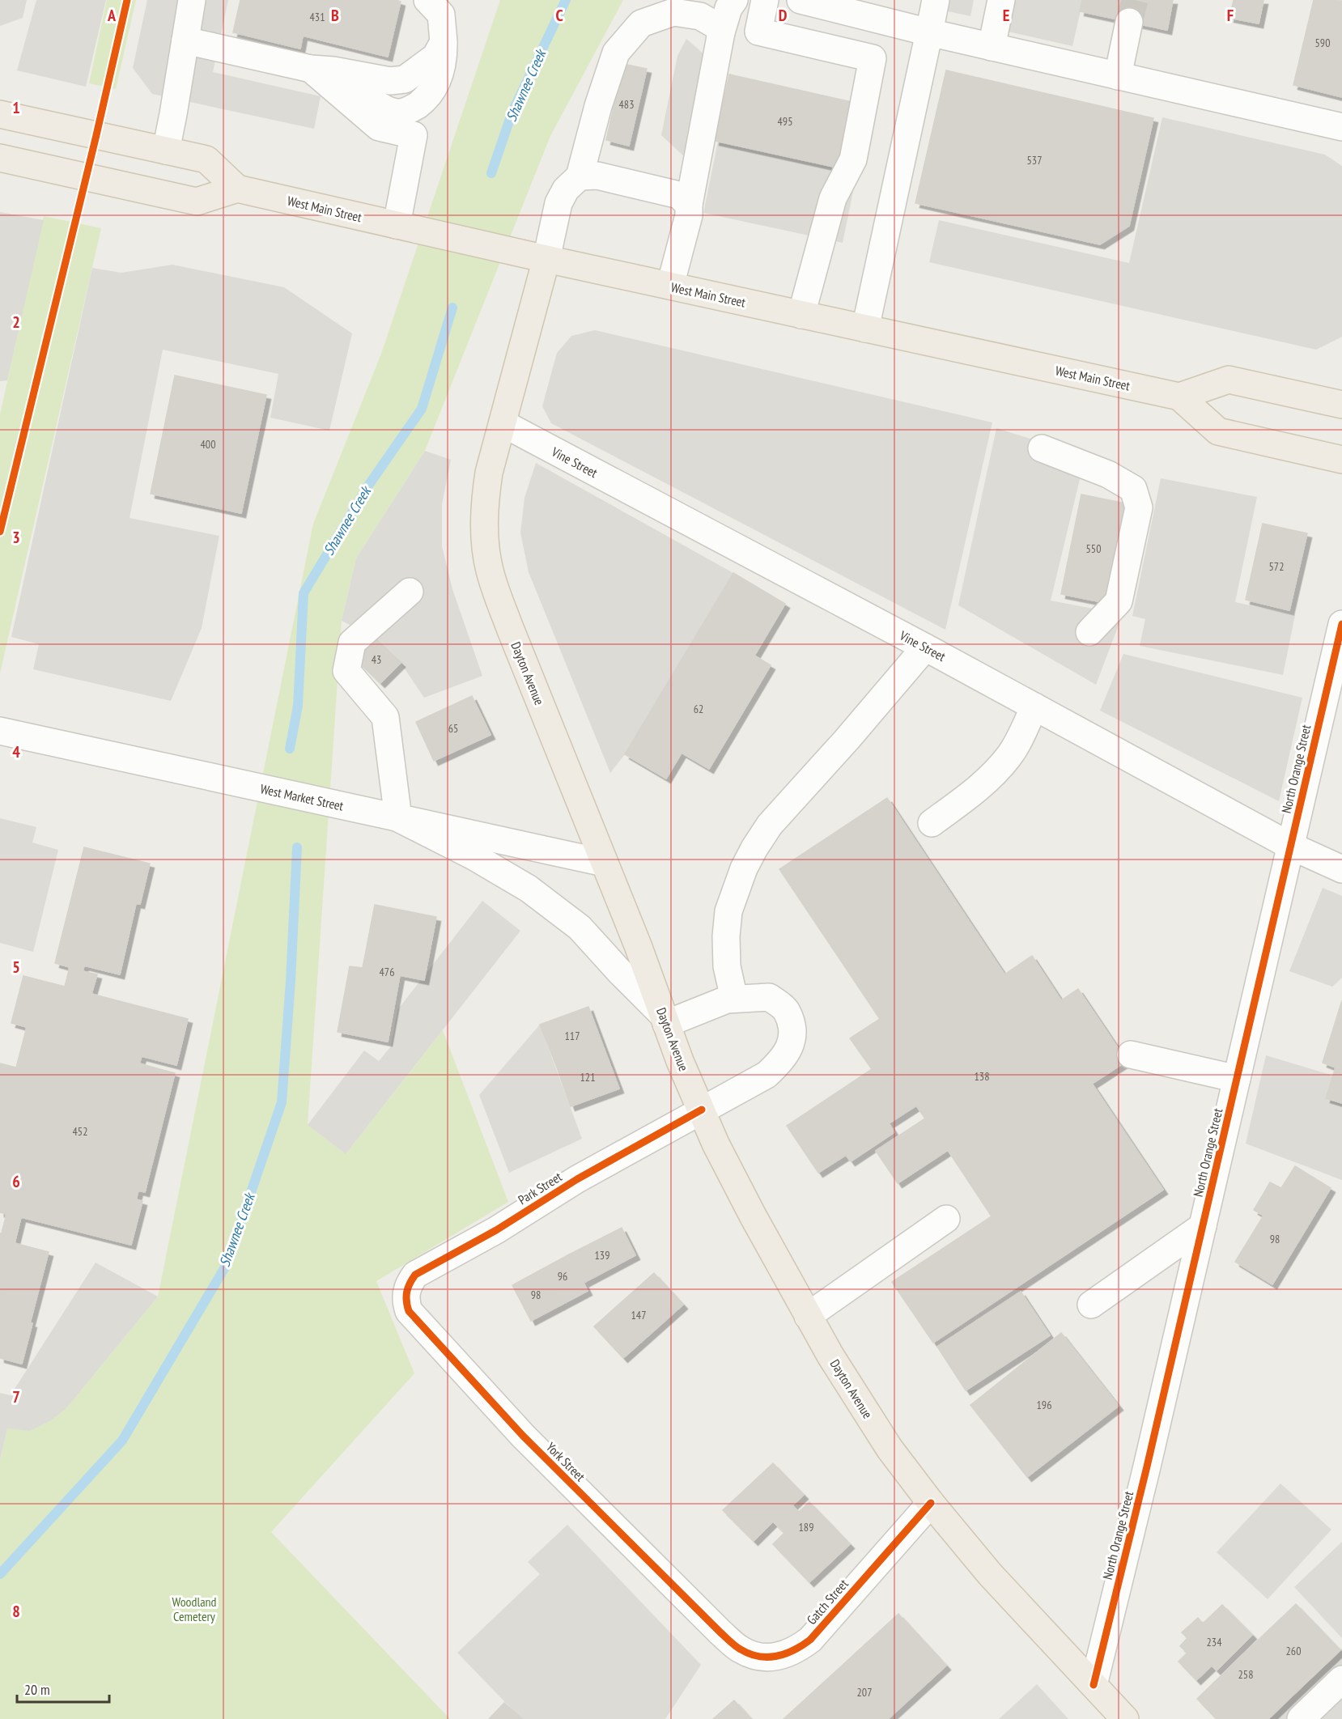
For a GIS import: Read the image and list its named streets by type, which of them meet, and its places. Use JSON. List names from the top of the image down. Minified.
{"streets":{"main road":["West Main Street","Dayton Avenue"],"street":["Vine Street","North Orange Street","West Market Street","Park Street","York Street","Gatch Street"]},"crossings":[["West Main Street","Dayton Avenue"],["Vine Street","Dayton Avenue"],["Vine Street","North Orange Street"],["Dayton Avenue","North Orange Street"],["Dayton Avenue","West Market Street"],["Dayton Avenue","Park Street"],["Dayton Avenue","Gatch Street"],["Park Street","York Street"],["York Street","Gatch Street"]],"water":["Shawnee Creek"],"parks":["Woodland Cemetery"],"house_numbers":["431","590","483","495","537","400","550","572","43","62","65","476","117","138","121","452","98","139","96","98","147","196","189","234","260","258","207"],"scale_bar":"20 m","grid":{"columns":["A","B","C","D","E","F"],"rows":["1","2","3","4","5","6","7","8"]}}
